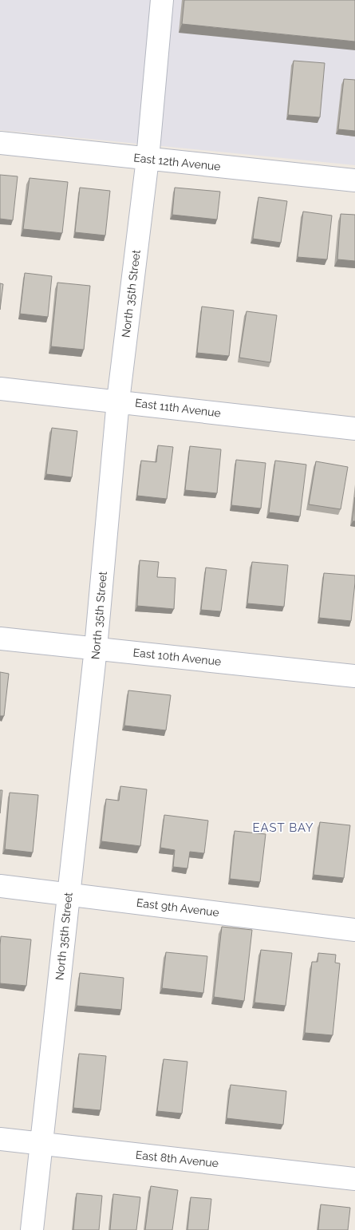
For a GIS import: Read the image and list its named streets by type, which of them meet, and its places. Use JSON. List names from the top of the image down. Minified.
{"streets":{"street":["East 12th Avenue","North 35th Street","East 11th Avenue","East 10th Avenue","East 9th Avenue","East 8th Avenue"]},"crossings":[["East 12th Avenue","North 35th Street"],["North 35th Street","East 11th Avenue"],["North 35th Street","East 10th Avenue"],["North 35th Street","East 9th Avenue"],["North 35th Street","East 8th Avenue"]],"districts":["EAST BAY"]}
